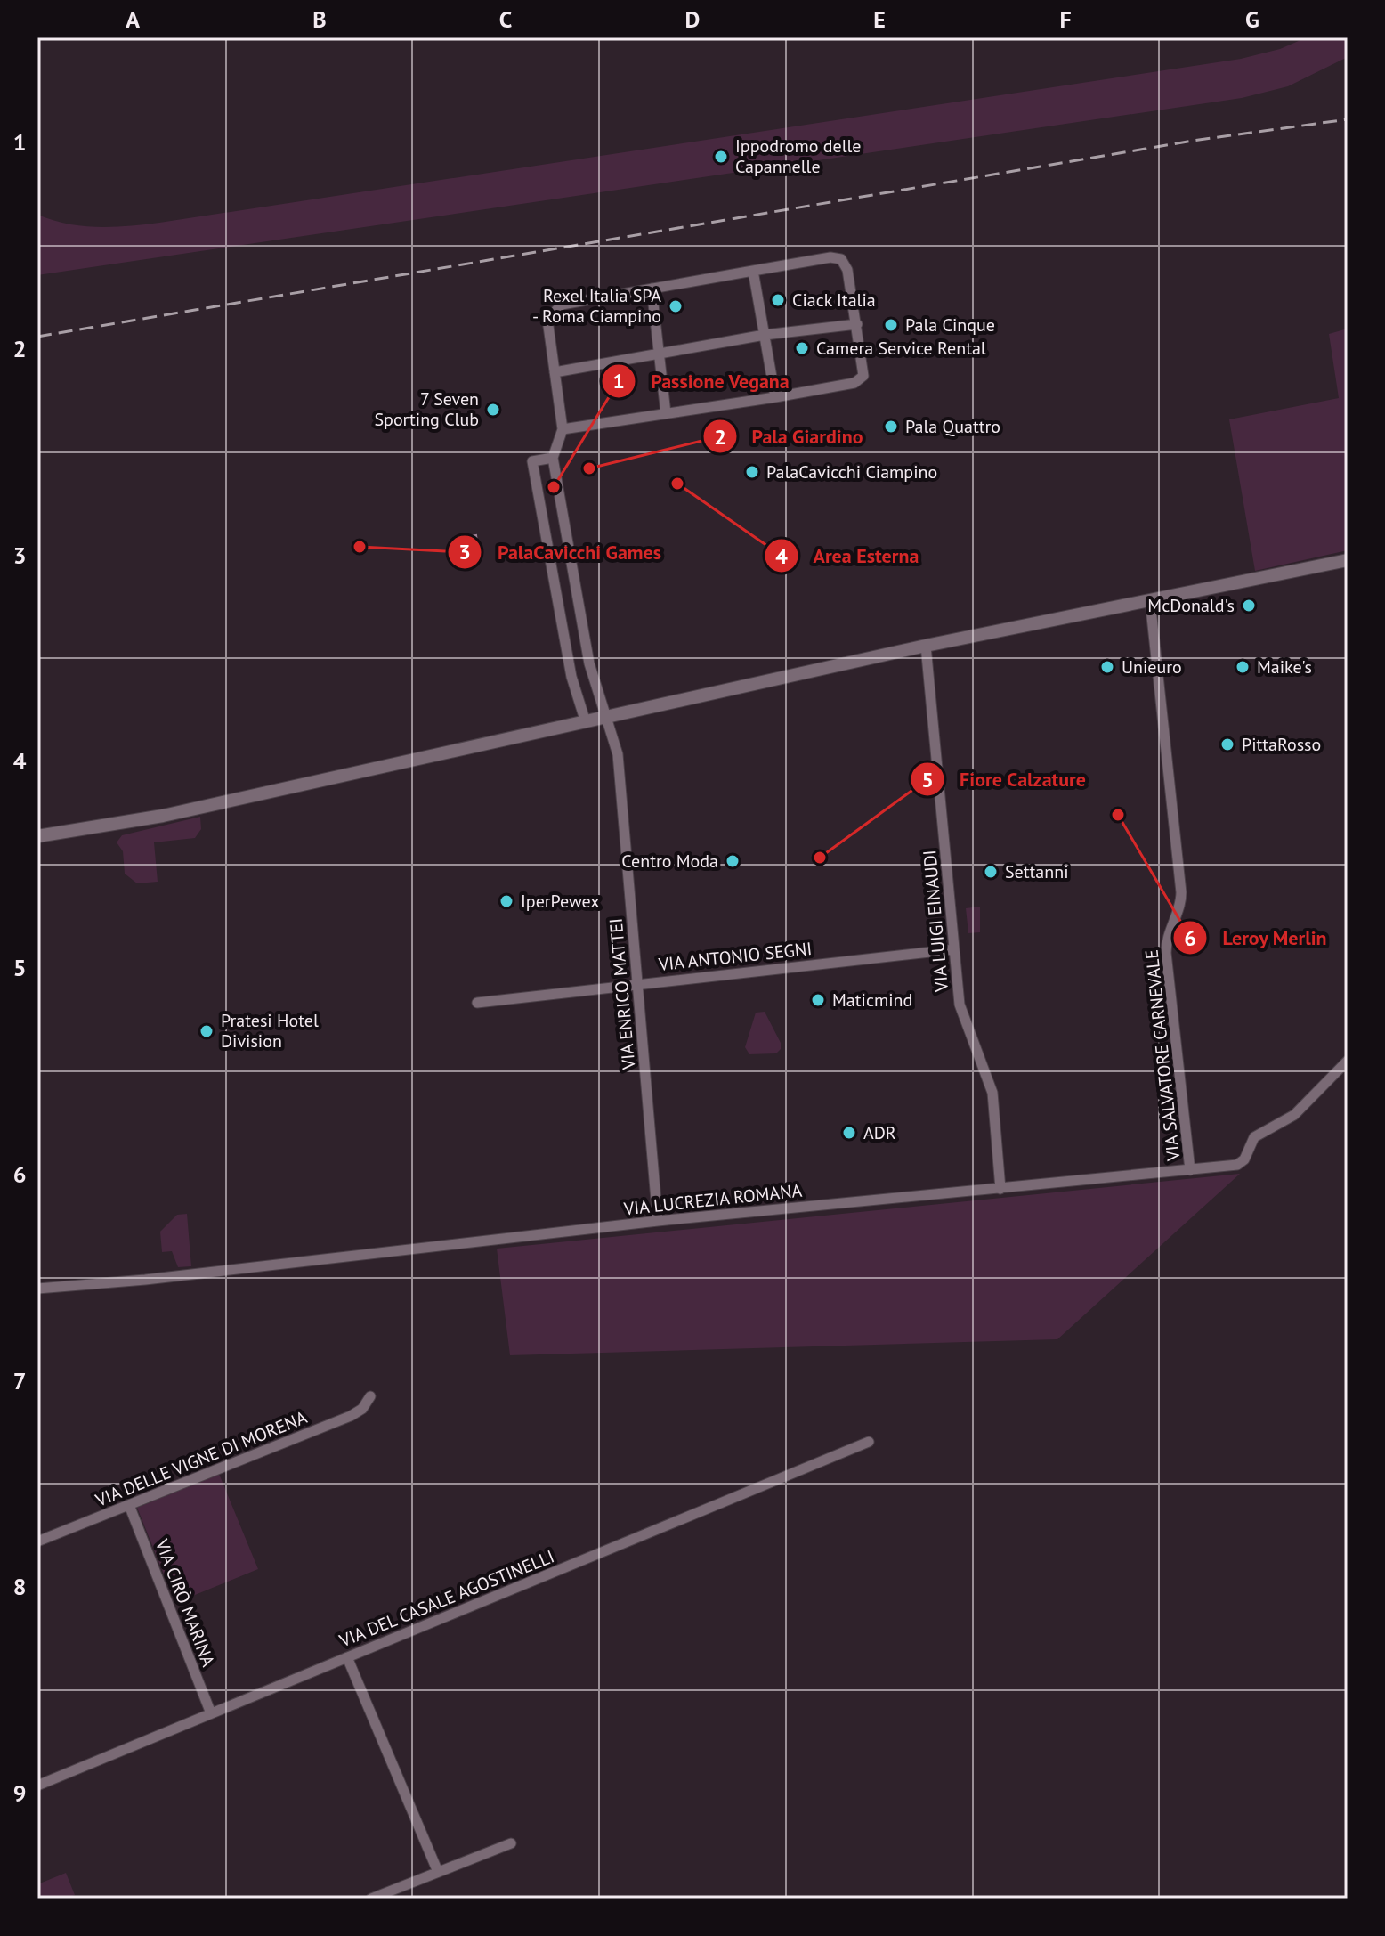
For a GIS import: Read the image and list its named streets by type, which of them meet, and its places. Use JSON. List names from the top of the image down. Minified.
{"streets":{"street":["VIA LUIGI EINAUDI","VIA ANTONIO SEGNI","VIA ENRICO MATTEI","VIA SALVATORE CARNEVALE","VIA LUCREZIA ROMANA","VIA DELLE VIGNE DI MORENA","VIA DEL CASALE AGOSTINELLI","VIA CIRÒ MARINA"]},"crossings":[["VIA LUIGI EINAUDI","VIA ANTONIO SEGNI"],["VIA LUIGI EINAUDI","VIA LUCREZIA ROMANA"],["VIA ANTONIO SEGNI","VIA ENRICO MATTEI"],["VIA ENRICO MATTEI","VIA LUCREZIA ROMANA"],["VIA SALVATORE CARNEVALE","VIA LUCREZIA ROMANA"],["VIA DELLE VIGNE DI MORENA","VIA CIRÒ MARINA"],["VIA DEL CASALE AGOSTINELLI","VIA CIRÒ MARINA"]],"places":["Ippodromo delle Capannelle","Ciack Italia","Rexel Italia SPA - Roma Ciampino","Pala Cinque","Camera Service Rental","7 Seven Sporting Club","Pala Quattro","Pala Giardino","PalaCavicchi Ciampino","Area Esterna","Passione Vegana","PalaCavicchi Games","McDonald's","Unieuro","Maike's","PittaRosso","Leroy Merlin","Fiore Calzature","Centro Moda","Settanni","IperPewex","Maticmind","Pratesi Hotel Division","ADR"],"grid":{"columns":["A","B","C","D","E","F","G"],"rows":["1","2","3","4","5","6","7","8","9"]}}
